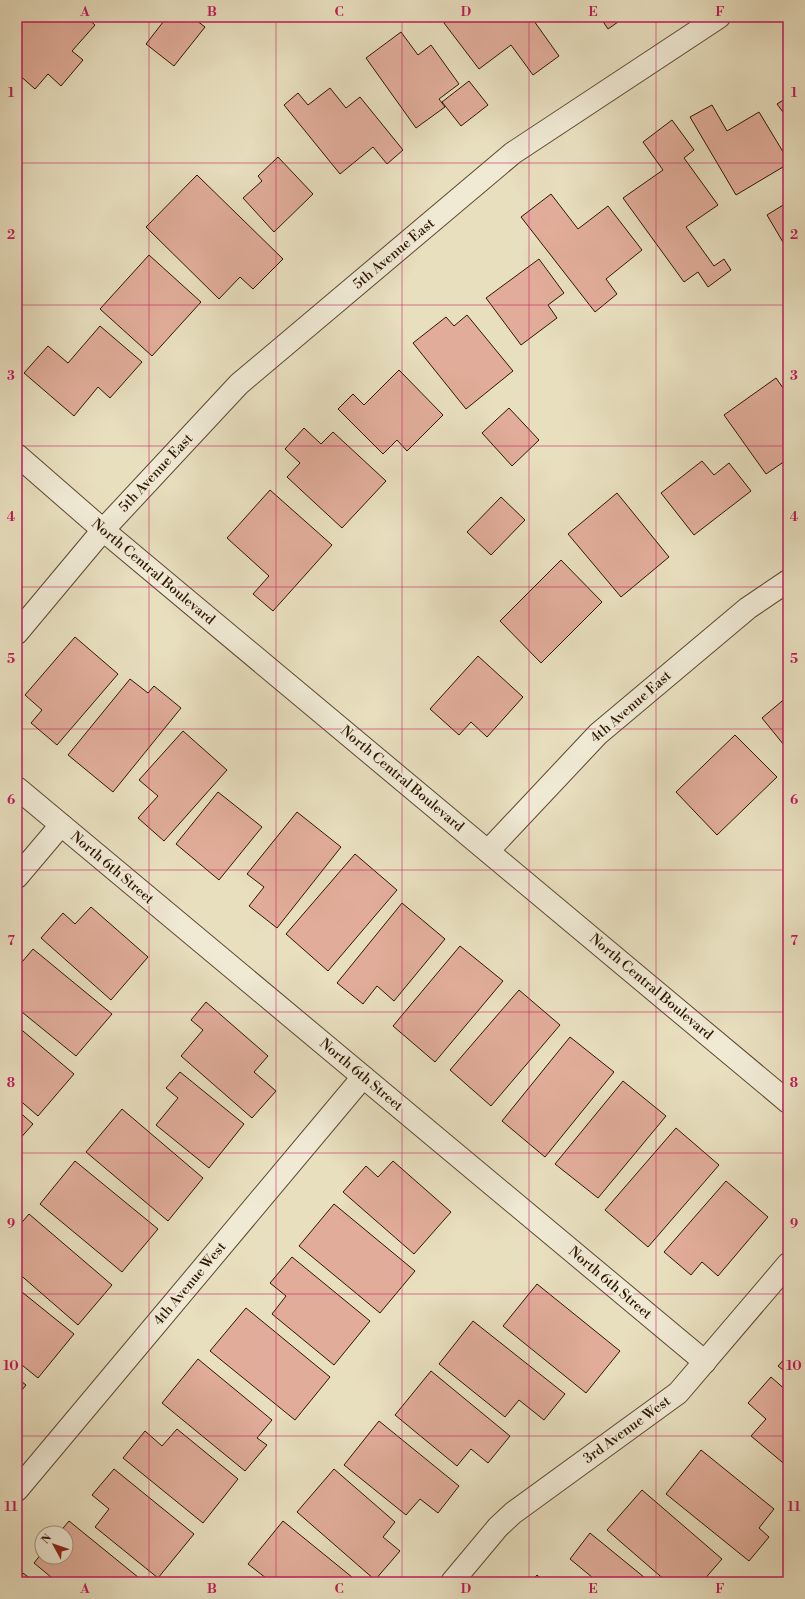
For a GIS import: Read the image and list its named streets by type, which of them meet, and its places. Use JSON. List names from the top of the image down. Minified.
{"streets":{"street":["5th Avenue East","North Central Boulevard","4th Avenue East","North 6th Street","4th Avenue West","3rd Avenue West"]},"crossings":[["5th Avenue East","North Central Boulevard"],["North Central Boulevard","4th Avenue East"],["North 6th Street","4th Avenue West"],["North 6th Street","3rd Avenue West"]],"north":"top left","grid":{"columns":["A","B","C","D","E","F"],"rows":["1","2","3","4","5","6","7","8","9","10","11"]}}
